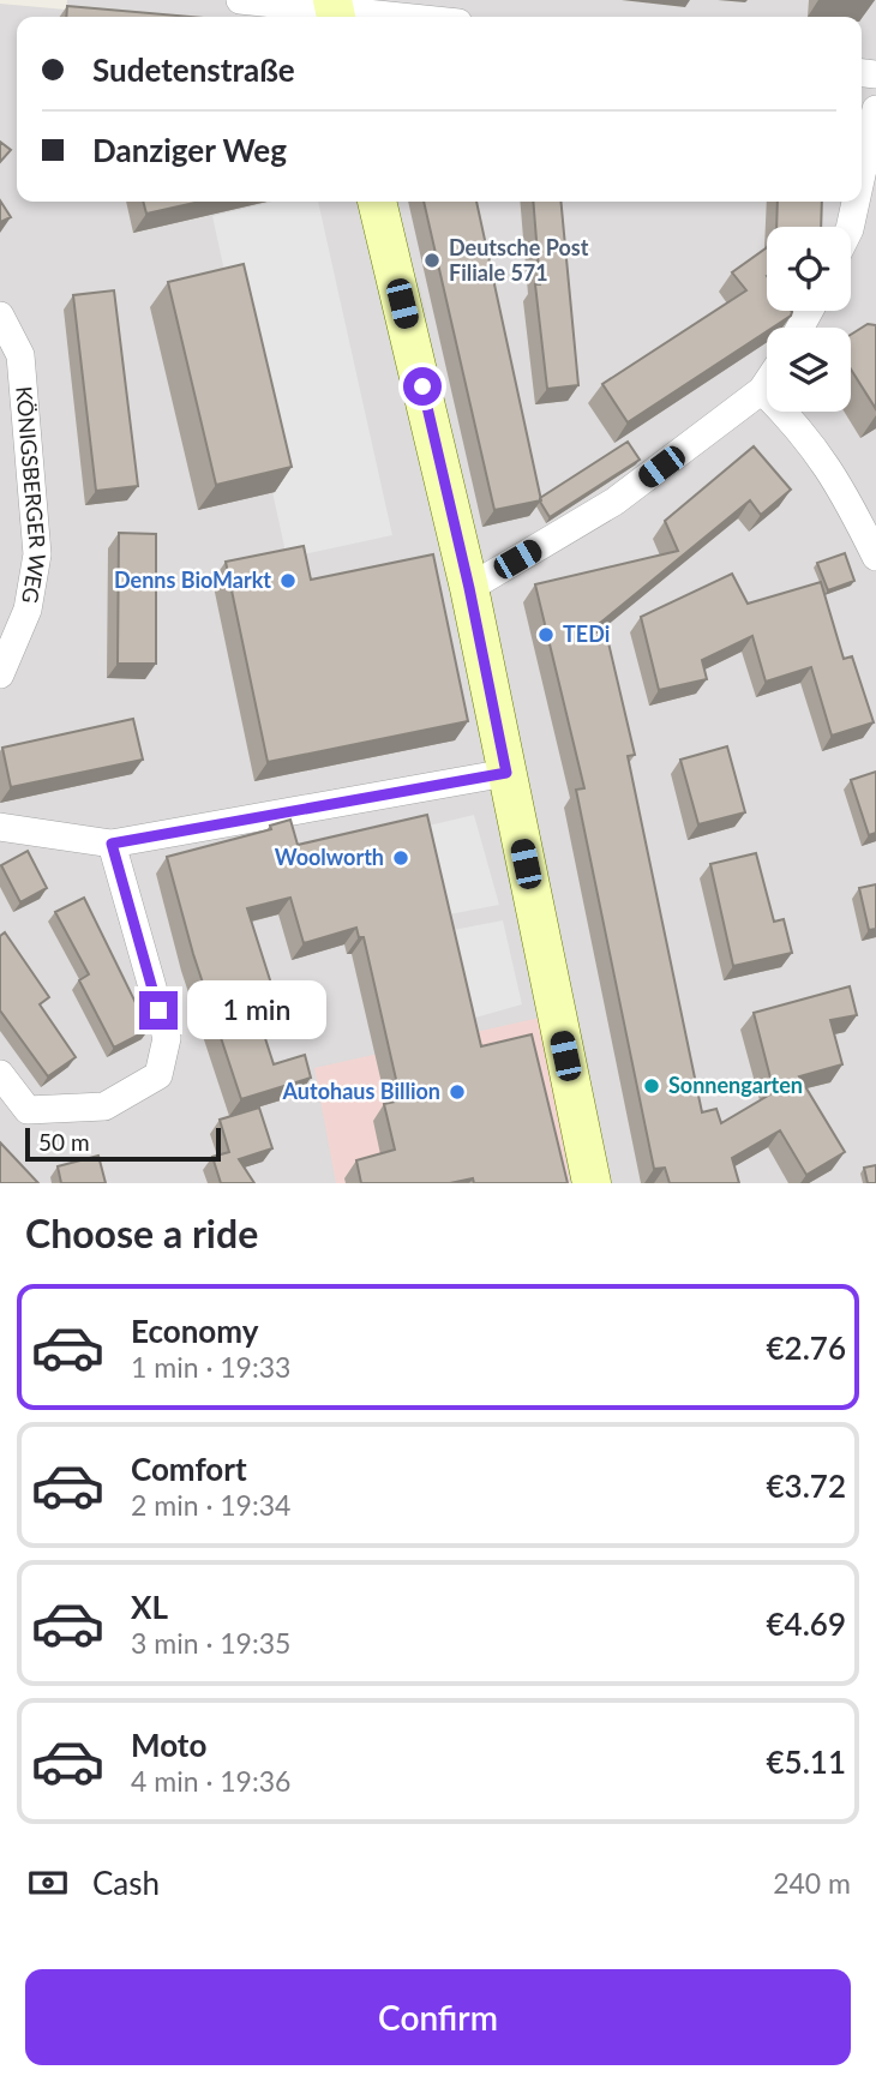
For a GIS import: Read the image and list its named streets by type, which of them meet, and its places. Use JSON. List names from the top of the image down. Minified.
{"streets":{"street":["KÖNIGSBERGER WEG"]},"places":["Deutsche Post Filiale 571","Denns BioMarkt","TEDi","Woolworth","Sonnengarten","Autohaus Billion"],"scale_bar":"50 m","page":{"banner":["Sudetenstraße","Danziger Weg"],"bubble":"1 min","scale":"50 m","heading":"Choose a ride","list":[{"name":"Economy","note":"1 min · 19:33","value":"€2.76"},{"name":"Comfort","note":"2 min · 19:34","value":"€3.72"},{"name":"XL","note":"3 min · 19:35","value":"€4.69"},{"name":"Moto","note":"4 min · 19:36","value":"€5.11"}],"pay":["Cash","240 m"],"buttons":"Confirm"}}
